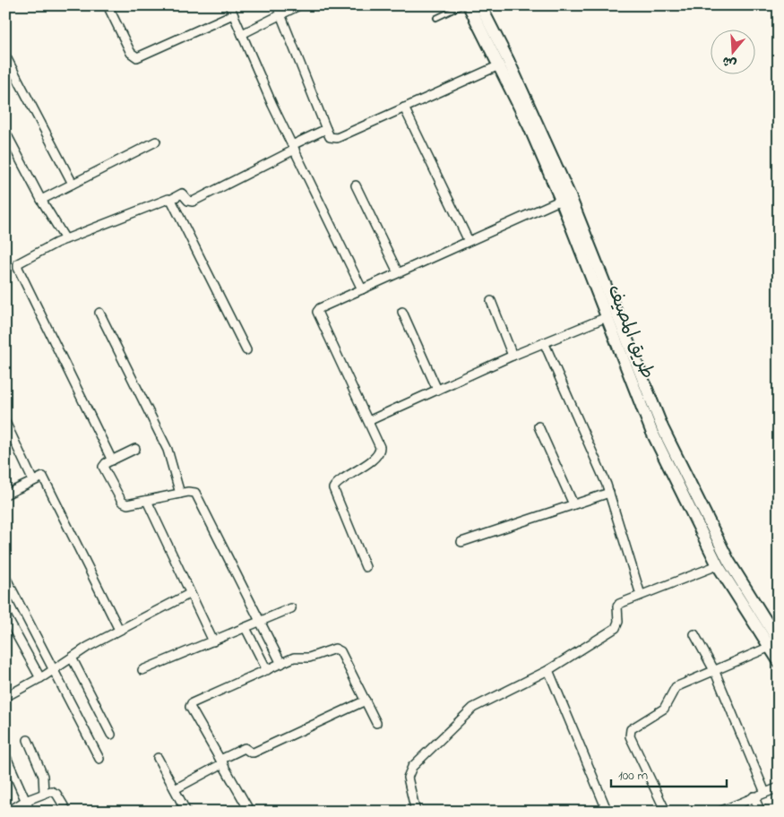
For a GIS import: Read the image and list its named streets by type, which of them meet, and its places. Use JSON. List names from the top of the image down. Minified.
{"streets":{"street":["طريق المصيف"]},"scale_bar":"100 m","north":"bottom"}
